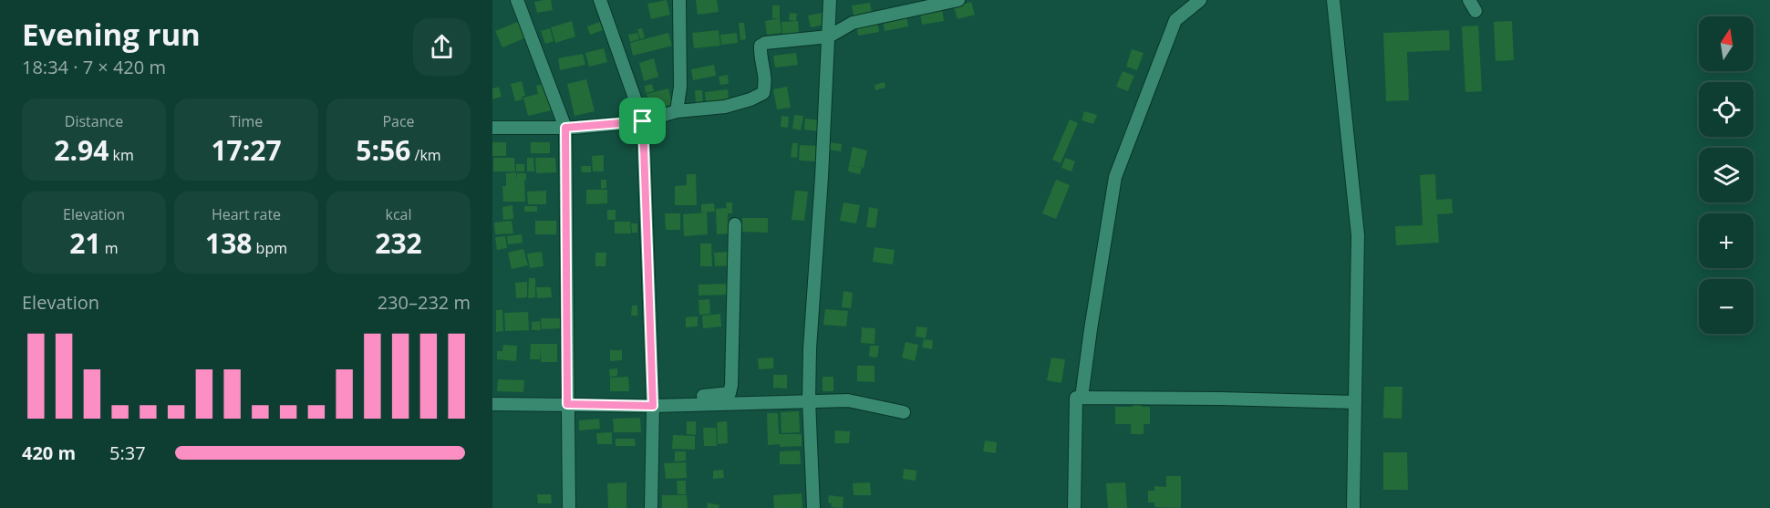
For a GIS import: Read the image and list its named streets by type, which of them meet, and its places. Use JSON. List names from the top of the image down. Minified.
{"north":"top","page":{"heading":["Evening run","18:34 · 7 × 420 m"],"map_buttons":["+","−"],"stats":[["Distance","2.94 km"],["Time","17:27"],["Pace","5:56 /km"],["Elevation","21 m"],["Heart rate","138 bpm"],["kcal","232"]],"chart":["Elevation","230–232 m"],"list":[{"name":"420 m","note":"5:37"}]}}
